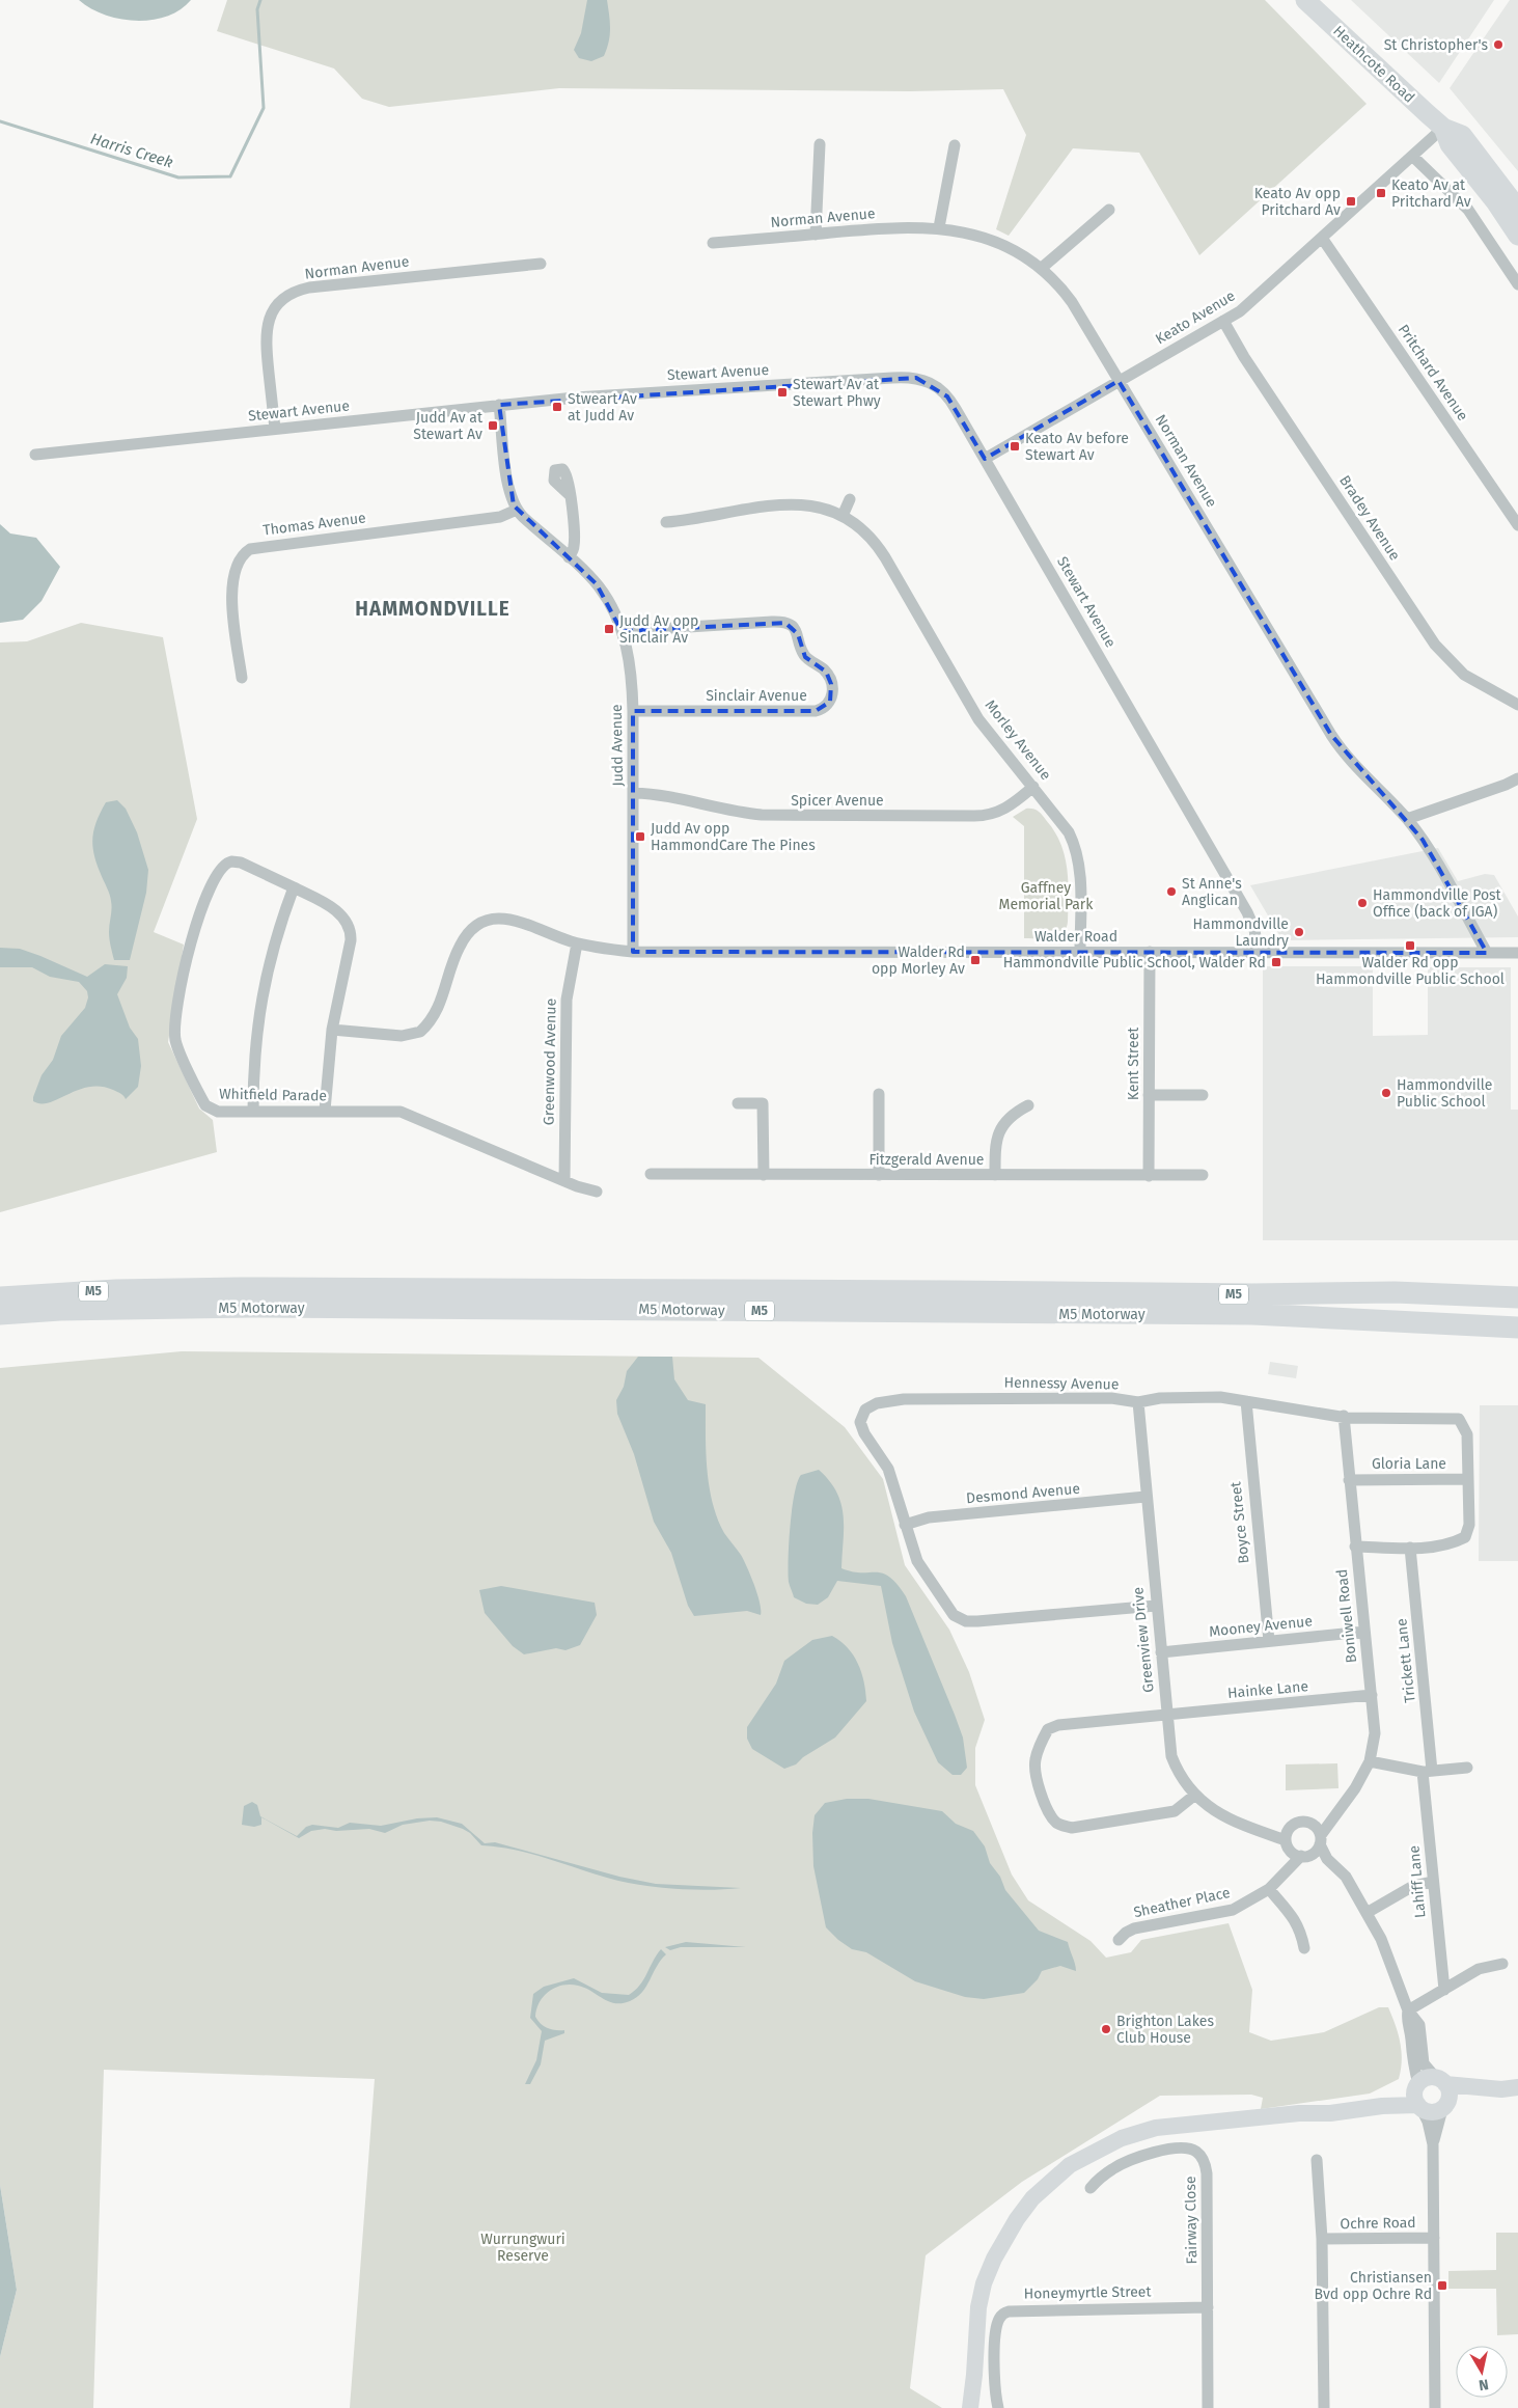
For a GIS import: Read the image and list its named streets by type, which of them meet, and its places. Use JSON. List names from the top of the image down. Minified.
{"streets":{"highway":["M5","M5 Motorway"],"main road":["Heathcote Road"],"street":["Norman Avenue","Keato Avenue","Stewart Avenue","Pritchard Avenue","Bradey Avenue","Thomas Avenue","Sinclair Avenue","Morley Avenue","Judd Avenue","Spicer Avenue","Walder Road","Greenwood Avenue","Kent Street","Whitfield Parade","Fitzgerald Avenue","Hennessy Avenue","Gloria Lane","Desmond Avenue","Boyce Street","Boniwell Road","Mooney Avenue","Greenview Drive","Trickett Lane","Hainke Lane","Lahiff Lane","Sheather Place","Fairway Close","Ochre Road","Honeymyrtle Street"]},"crossings":[["Heathcote Road","Keato Avenue"],["Norman Avenue","Keato Avenue"],["Norman Avenue","Stewart Avenue"],["Norman Avenue","Walder Road"],["Keato Avenue","Stewart Avenue"],["Keato Avenue","Pritchard Avenue"],["Keato Avenue","Bradey Avenue"],["Stewart Avenue","Judd Avenue"],["Stewart Avenue","Walder Road"],["Thomas Avenue","Judd Avenue"],["Sinclair Avenue","Judd Avenue"],["Morley Avenue","Spicer Avenue"],["Morley Avenue","Walder Road"],["Judd Avenue","Spicer Avenue"],["Judd Avenue","Walder Road"],["Walder Road","Greenwood Avenue"],["Walder Road","Kent Street"],["Greenwood Avenue","Whitfield Parade"],["Kent Street","Fitzgerald Avenue"],["Hennessy Avenue","Gloria Lane"],["Hennessy Avenue","Desmond Avenue"],["Hennessy Avenue","Boyce Street"],["Hennessy Avenue","Boniwell Road"],["Hennessy Avenue","Greenview Drive"],["Hennessy Avenue","Trickett Lane"],["Gloria Lane","Boniwell Road"],["Desmond Avenue","Greenview Drive"],["Boyce Street","Mooney Avenue"],["Boniwell Road","Mooney Avenue"],["Boniwell Road","Greenview Drive"],["Boniwell Road","Hainke Lane"],["Boniwell Road","Sheather Place"],["Mooney Avenue","Greenview Drive"],["Greenview Drive","Hainke Lane"],["Greenview Drive","Sheather Place"],["Trickett Lane","Lahiff Lane"],["Fairway Close","Honeymyrtle Street"]],"districts":["HAMMONDVILLE"],"water":["Harris Creek"],"parks":["Gaffney Memorial Park","Wurrungwuri Reserve"],"places":{"other":["St Christopher's","St Anne's Anglican","Hammondville Post Office (back of IGA)","Hammondville Laundry","Hammondville Public School","Brighton Lakes Club House"],"transit":["Keato Av at Pritchard Av","Keato Av opp Pritchard Av","Stewart Av at Stewart Phwy","Stweart Av at Judd Av","Judd Av at Stewart Av","Keato Av before Stewart Av","Judd Av opp Sinclair Av","Judd Av opp HammondCare The Pines","Walder Rd opp Hammondville Public School","Walder Rd opp Morley Av","Hammondville Public School, Walder Rd","Christiansen Bvd opp Ochre Rd"]},"north":"bottom"}
